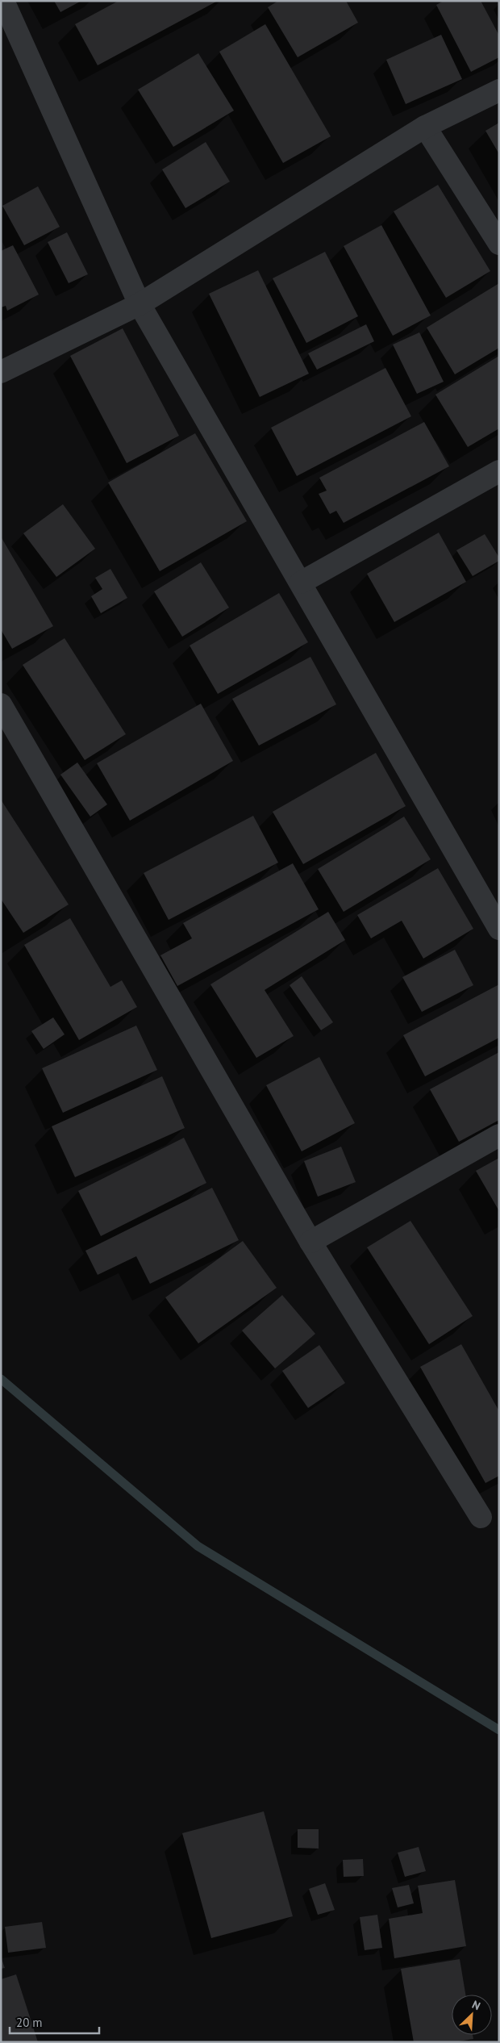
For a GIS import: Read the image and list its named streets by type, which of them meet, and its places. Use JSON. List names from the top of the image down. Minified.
{"scale_bar":"20 m","north":"top right"}
